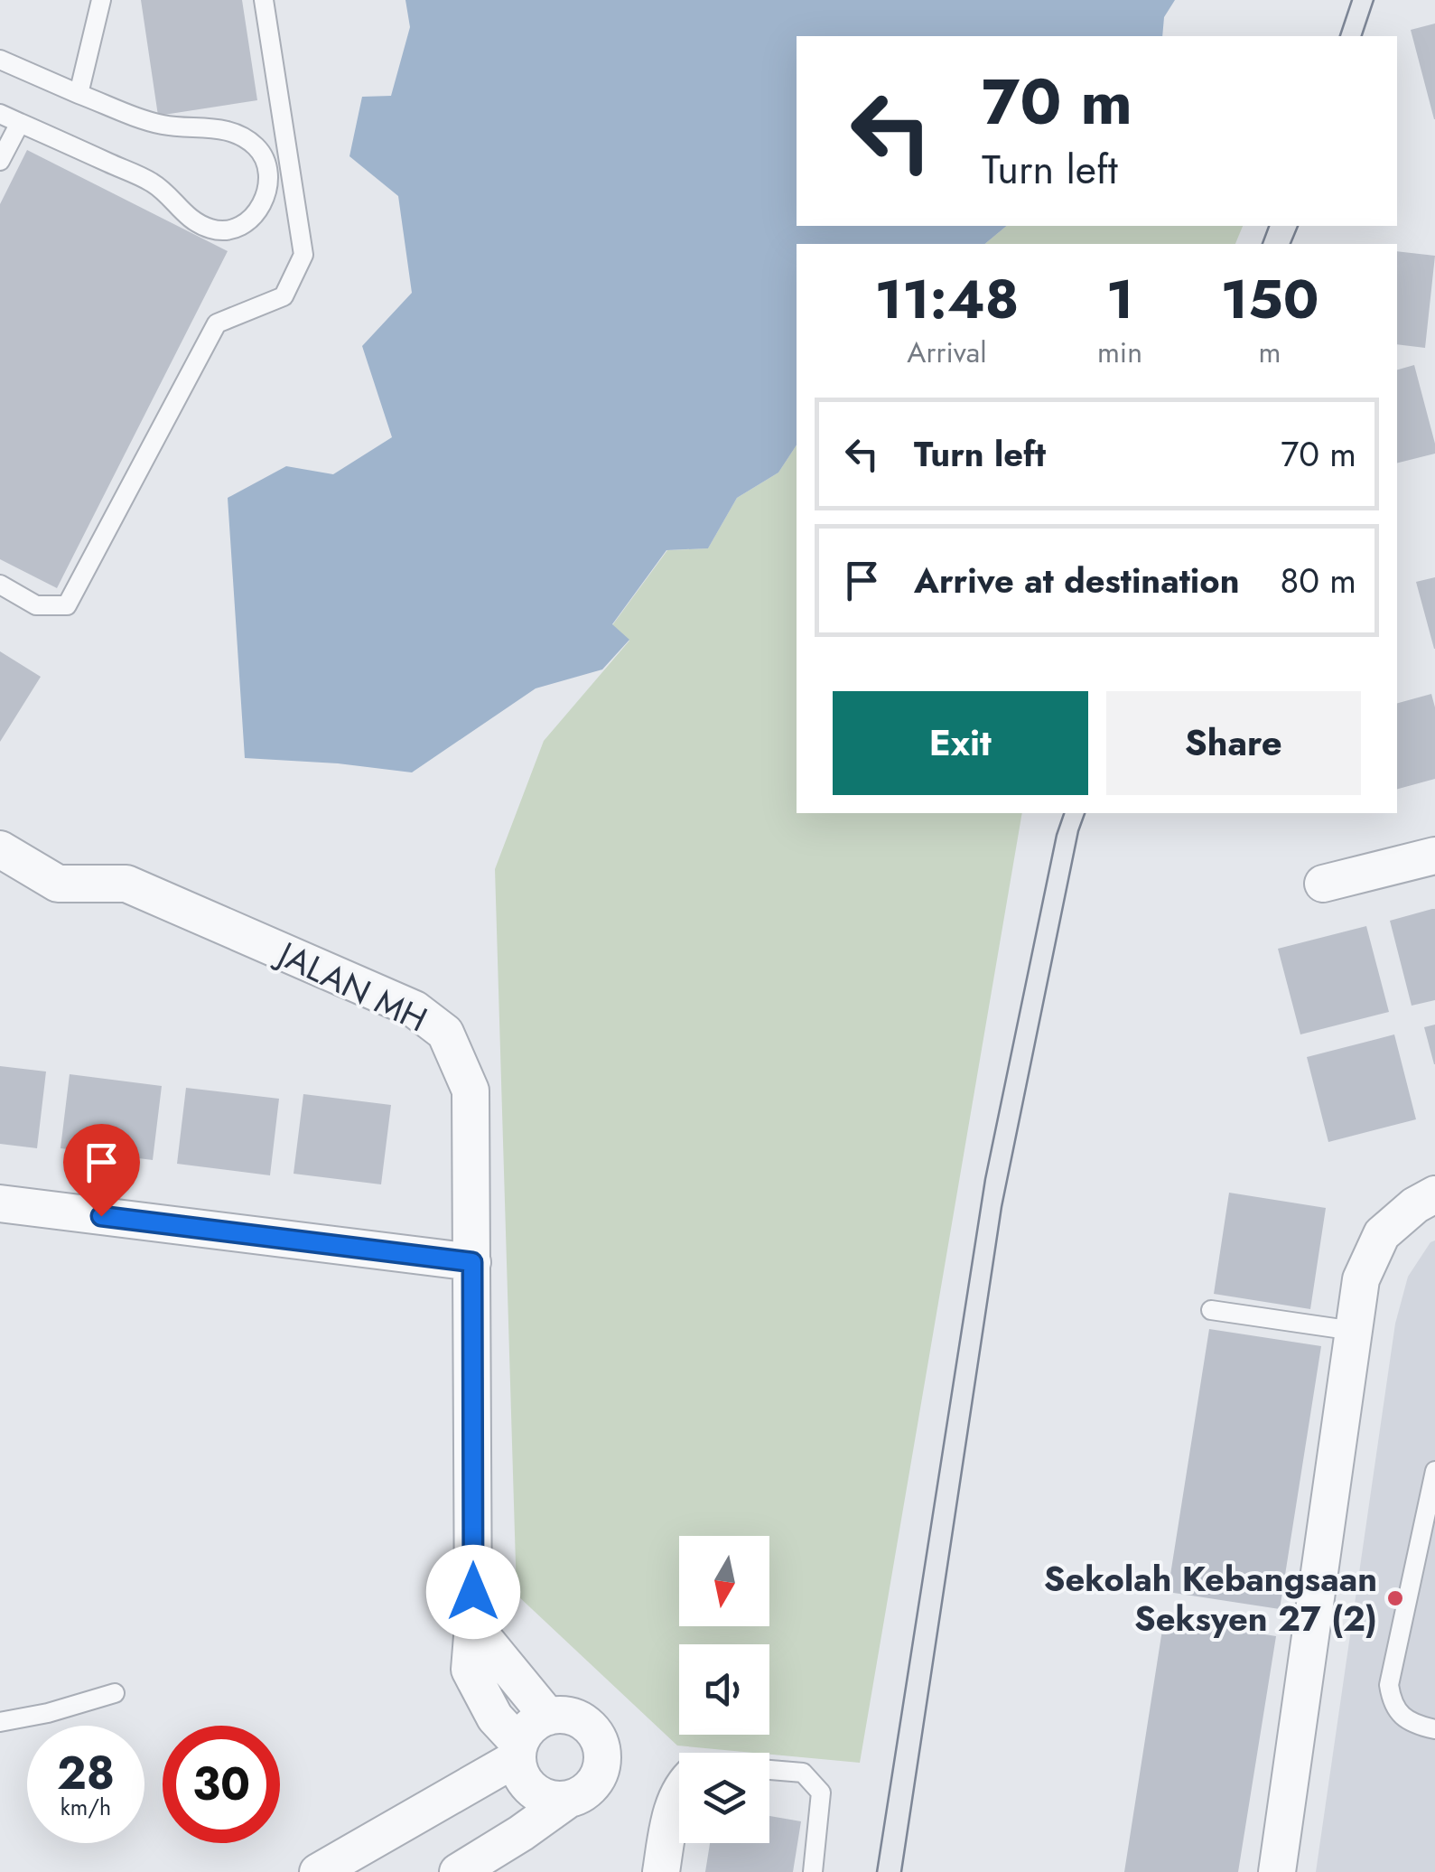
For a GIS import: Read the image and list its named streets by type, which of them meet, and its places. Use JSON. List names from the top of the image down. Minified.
{"streets":{"street":["JALAN MH"]},"places":["Sekolah Kebangsaan Seksyen 27 (2)"],"north":"bottom","page":{"turn":["70 m","Turn left"],"eta":["11:48","Arrival","1","min","150","m"],"list":[{"name":"Turn left","value":"70 m"},{"name":"Arrive at destination","value":"80 m"}],"buttons":["Exit","Share"],"speed":"28 km/h","limit":"30"}}
